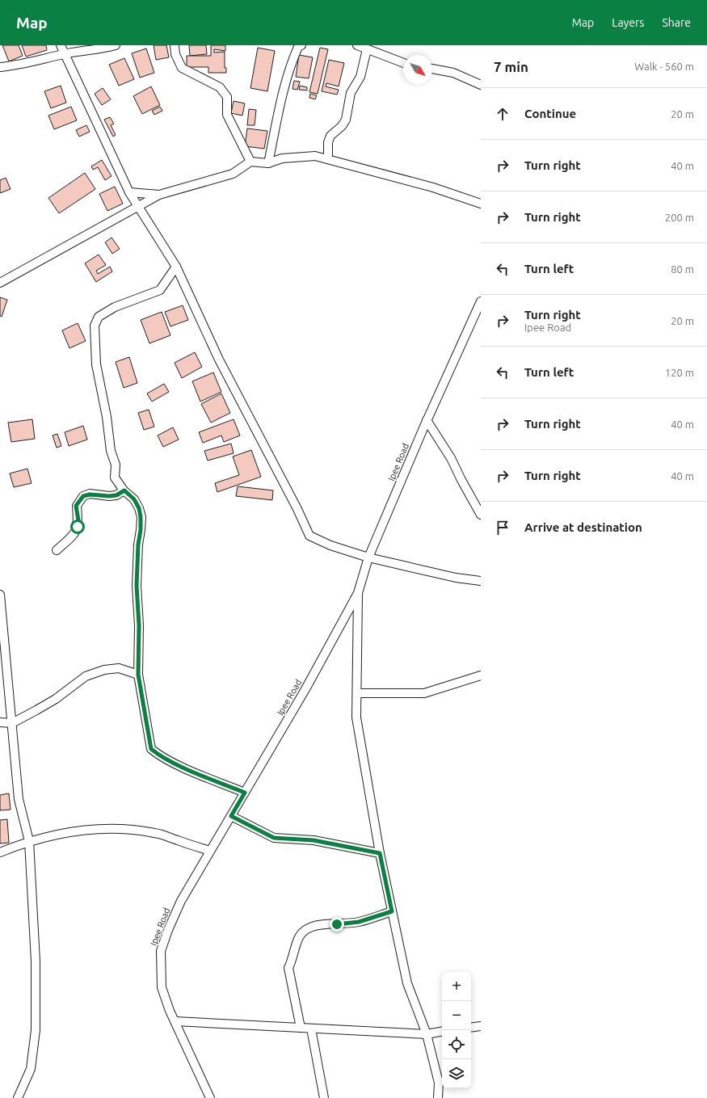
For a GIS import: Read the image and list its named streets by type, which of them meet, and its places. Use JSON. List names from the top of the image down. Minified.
{"streets":{"street":["Ipee Road"]},"north":"bottom right","page":{"header":"Map","nav":["Map","Layers","Share"],"heading":["7 min","Walk · 560 m"],"list":[["Continue","20 m"],["Turn right","40 m"],["Turn right","200 m"],["Turn left","80 m"],["Turn right","Ipee Road","20 m"],["Turn left","120 m"],["Turn right","40 m"],["Turn right","40 m"],"Arrive at destination"],"map_buttons":["+","−"]}}
